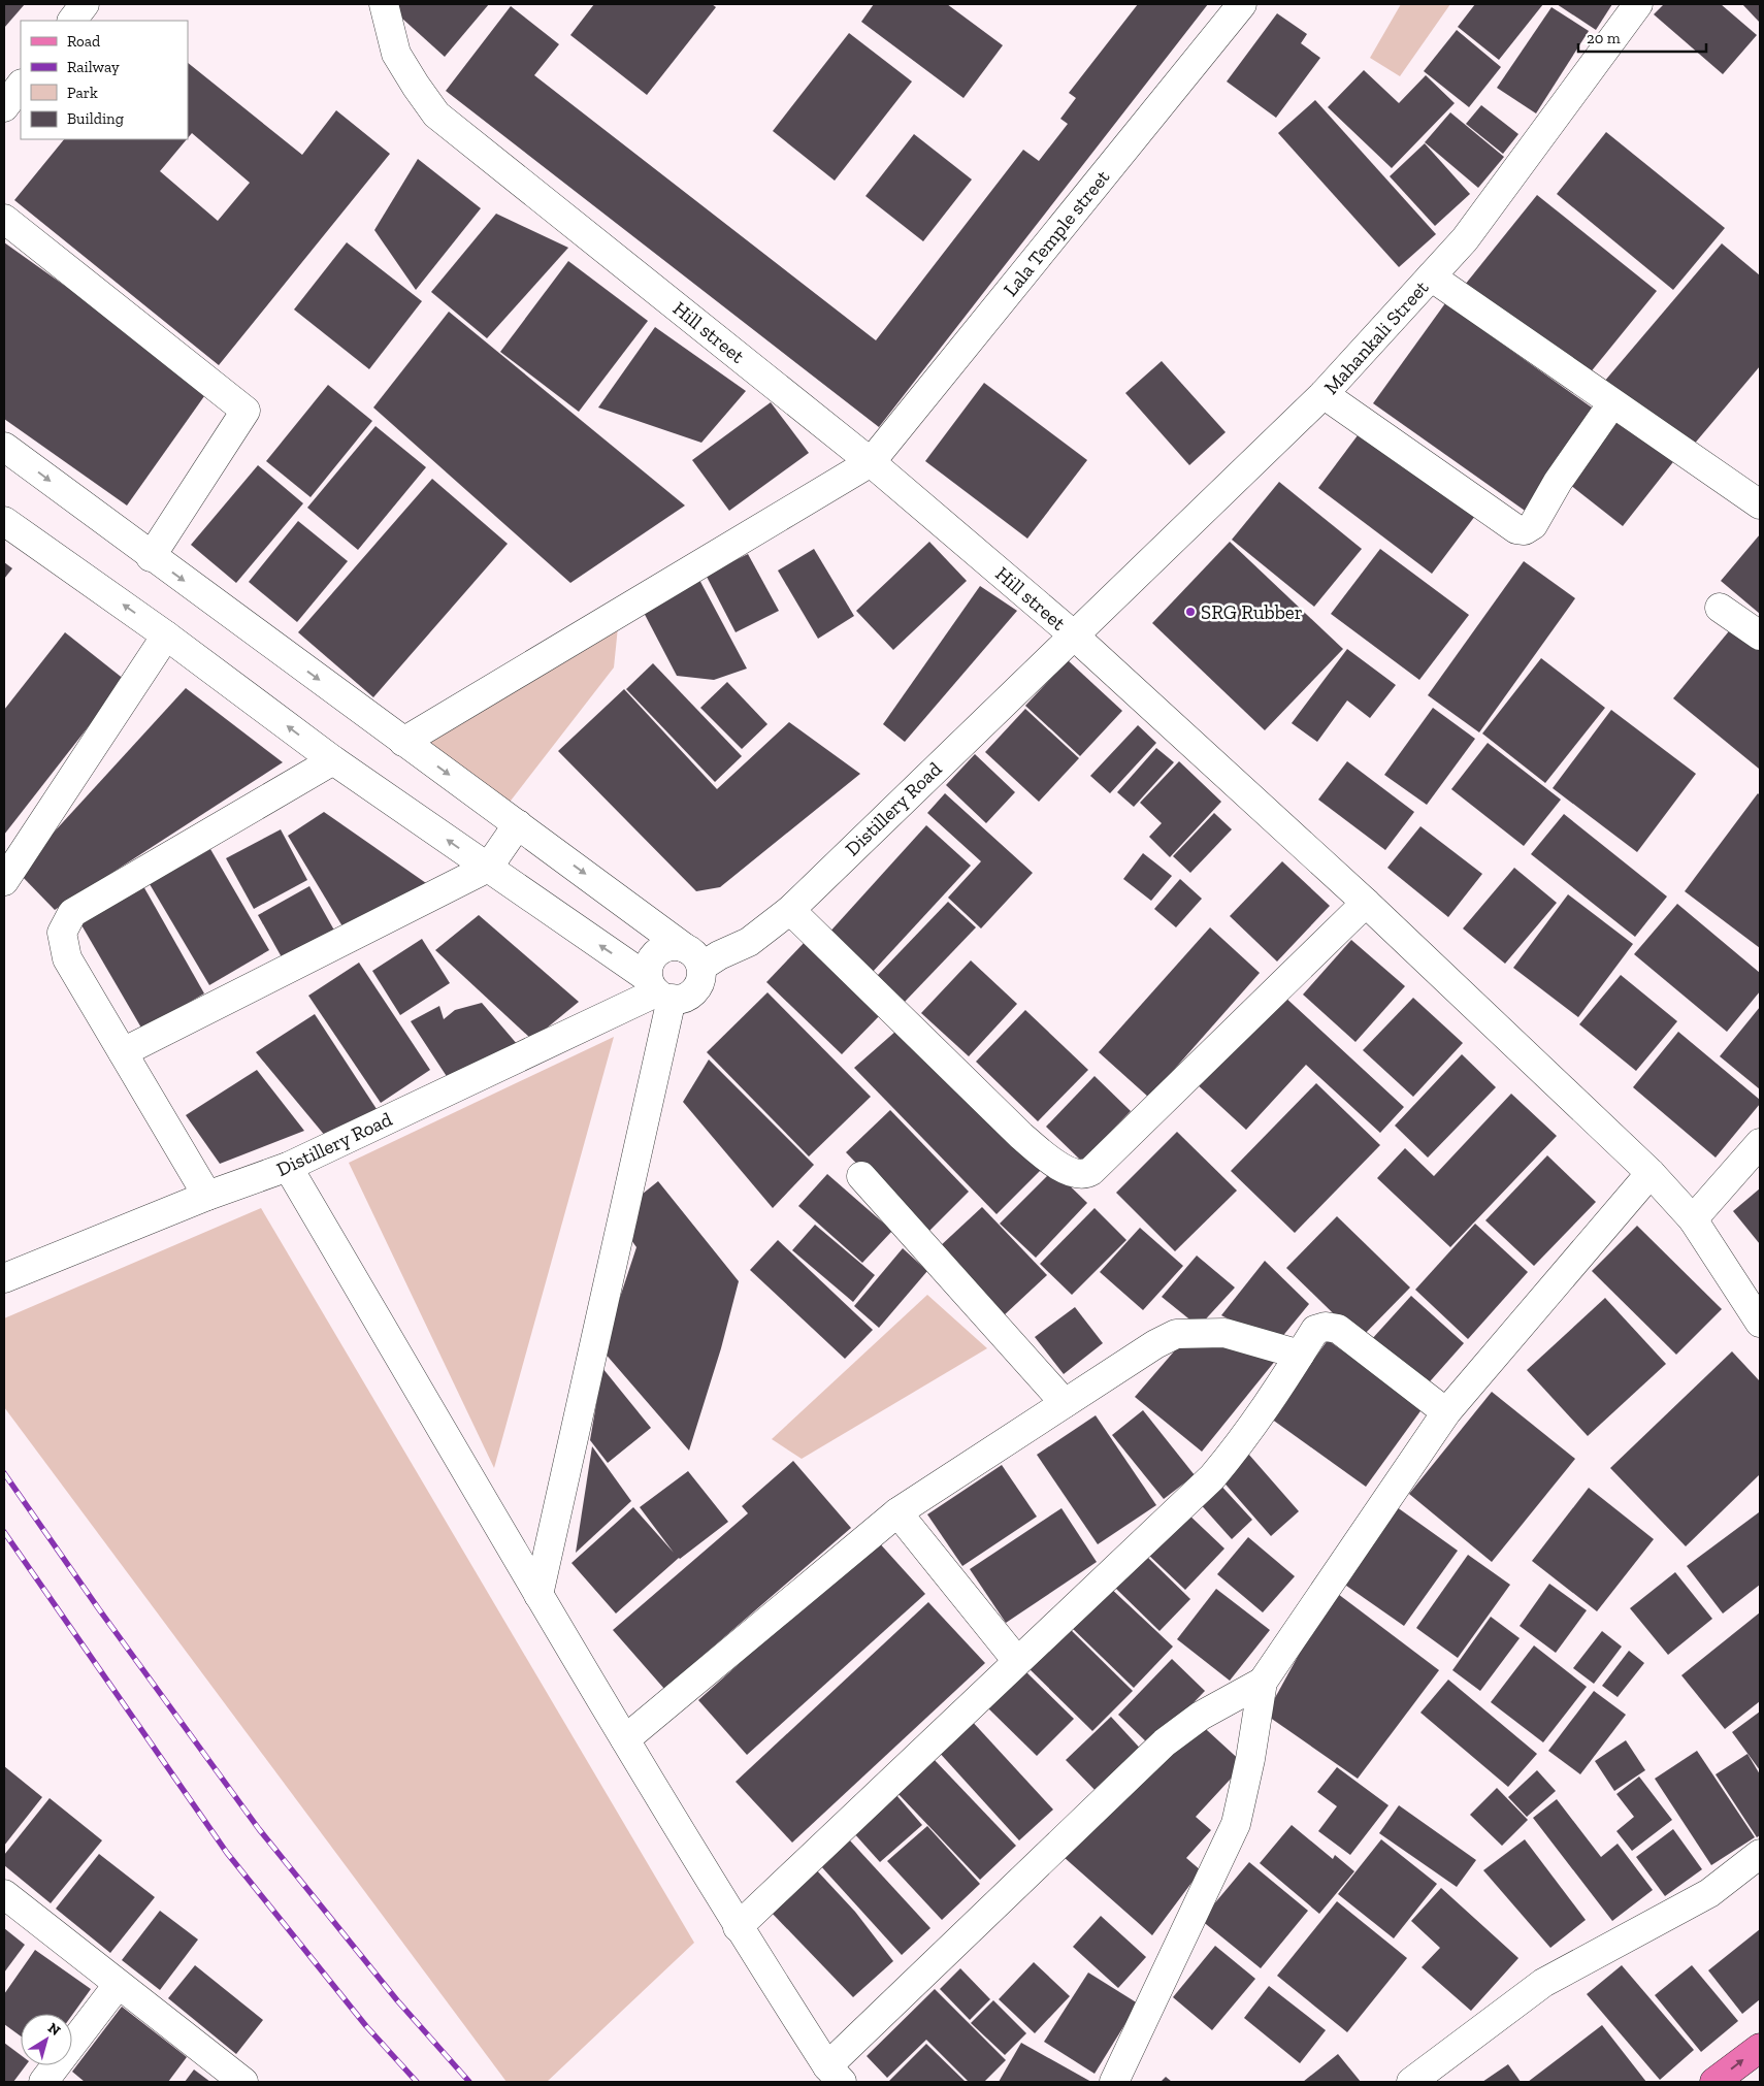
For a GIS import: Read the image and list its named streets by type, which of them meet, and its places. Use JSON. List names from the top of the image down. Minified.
{"streets":{"street":["Lala Temple street","Hill street","Mahankali Street","Distillery Road"]},"crossings":[["Lala Temple street","Hill street"],["Hill street","Mahankali Street"],["Hill street","Distillery Road"],["Mahankali Street","Distillery Road"]],"places":["SRG Rubber"],"legend":["Road","Railway","Park","Building"],"scale_bar":"20 m","north":"top right"}
